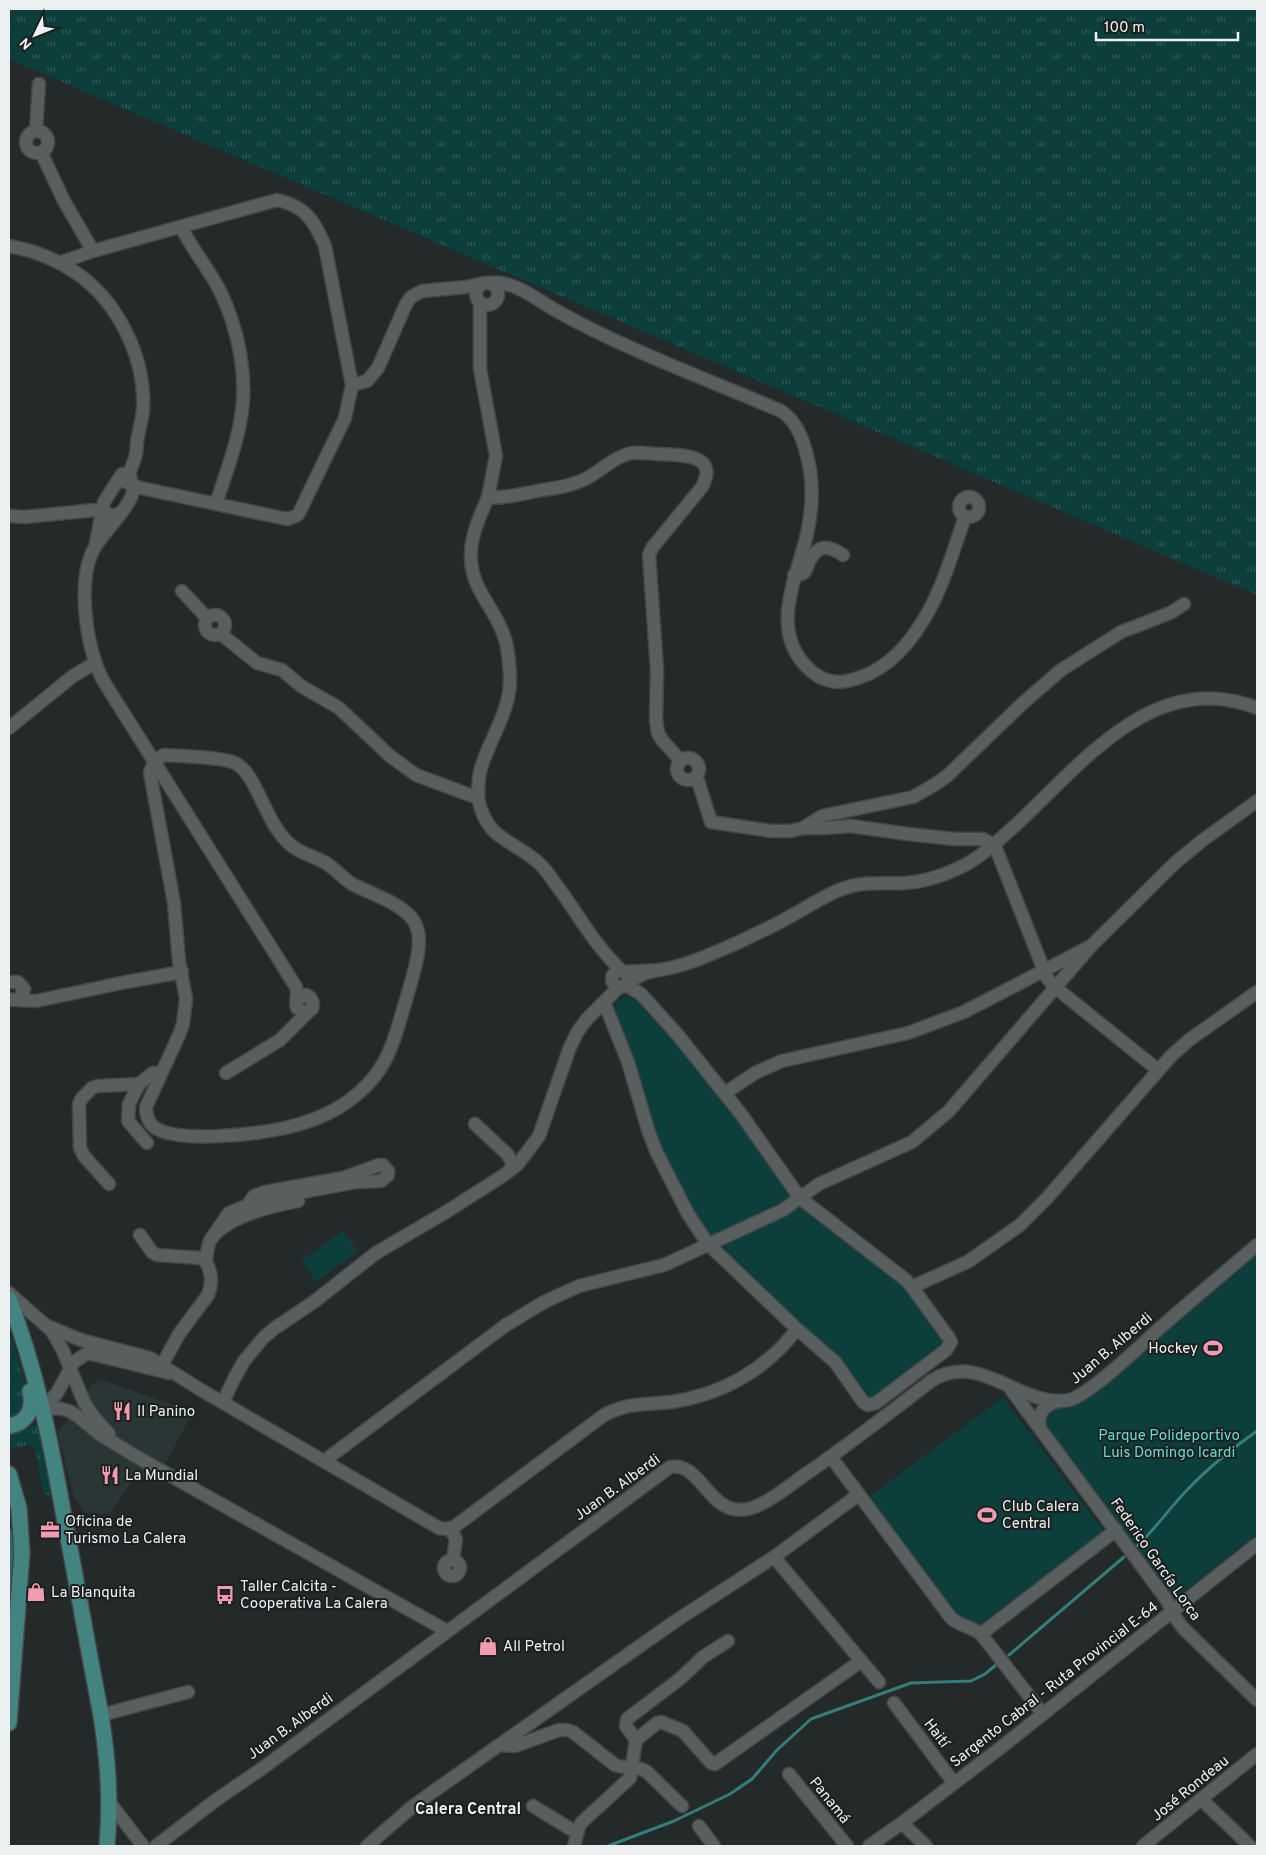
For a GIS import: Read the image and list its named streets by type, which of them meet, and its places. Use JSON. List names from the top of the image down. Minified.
{"streets":{"street":["Juan B. Alberdi","Federico García Lorca","Sargento Cabral - Ruta Provincial E-64","Haití","José Rondeau","Panamá"]},"crossings":[["Juan B. Alberdi","Federico García Lorca"],["Federico García Lorca","Sargento Cabral - Ruta Provincial E-64"],["Sargento Cabral - Ruta Provincial E-64","Haití"]],"districts":["Calera Central"],"parks":["Parque Polideportivo Luis Domingo Icardi"],"places":{"sports":["Hockey","Club Calera Central"],"restaurant":["Il Panino","La Mundial"],"office":["Oficina de Turismo La Calera"],"shop":["La Blanquita","All Petrol"],"bus stop":["Taller Calcita - Cooperativa La Calera"]},"scale_bar":"100 m","north":"bottom left"}
